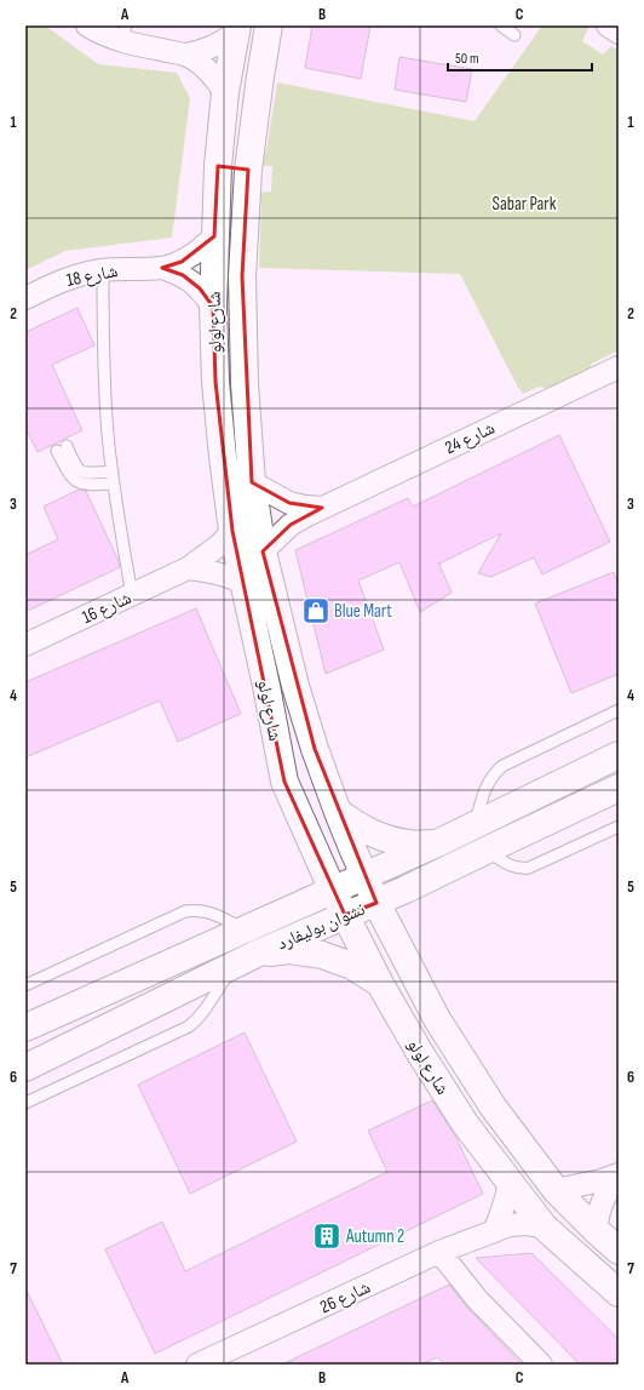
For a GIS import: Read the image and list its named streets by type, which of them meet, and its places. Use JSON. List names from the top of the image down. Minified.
{"streets":{"street":["شارع 18","شارع لولو","شارع 24","شارع 16","نشوان بوليفارد","شارع 26"]},"crossings":[["شارع 18","شارع لولو"],["شارع لولو","شارع 24"],["شارع لولو","شارع 16"],["شارع لولو","نشوان بوليفارد"],["شارع لولو","شارع 26"]],"parks":["Sabar Park"],"places":{"shop":["Blue Mart"],"building":["Autumn 2"]},"scale_bar":"50 m","grid":{"columns":["A","B","C"],"rows":["1","2","3","4","5","6","7"]}}
